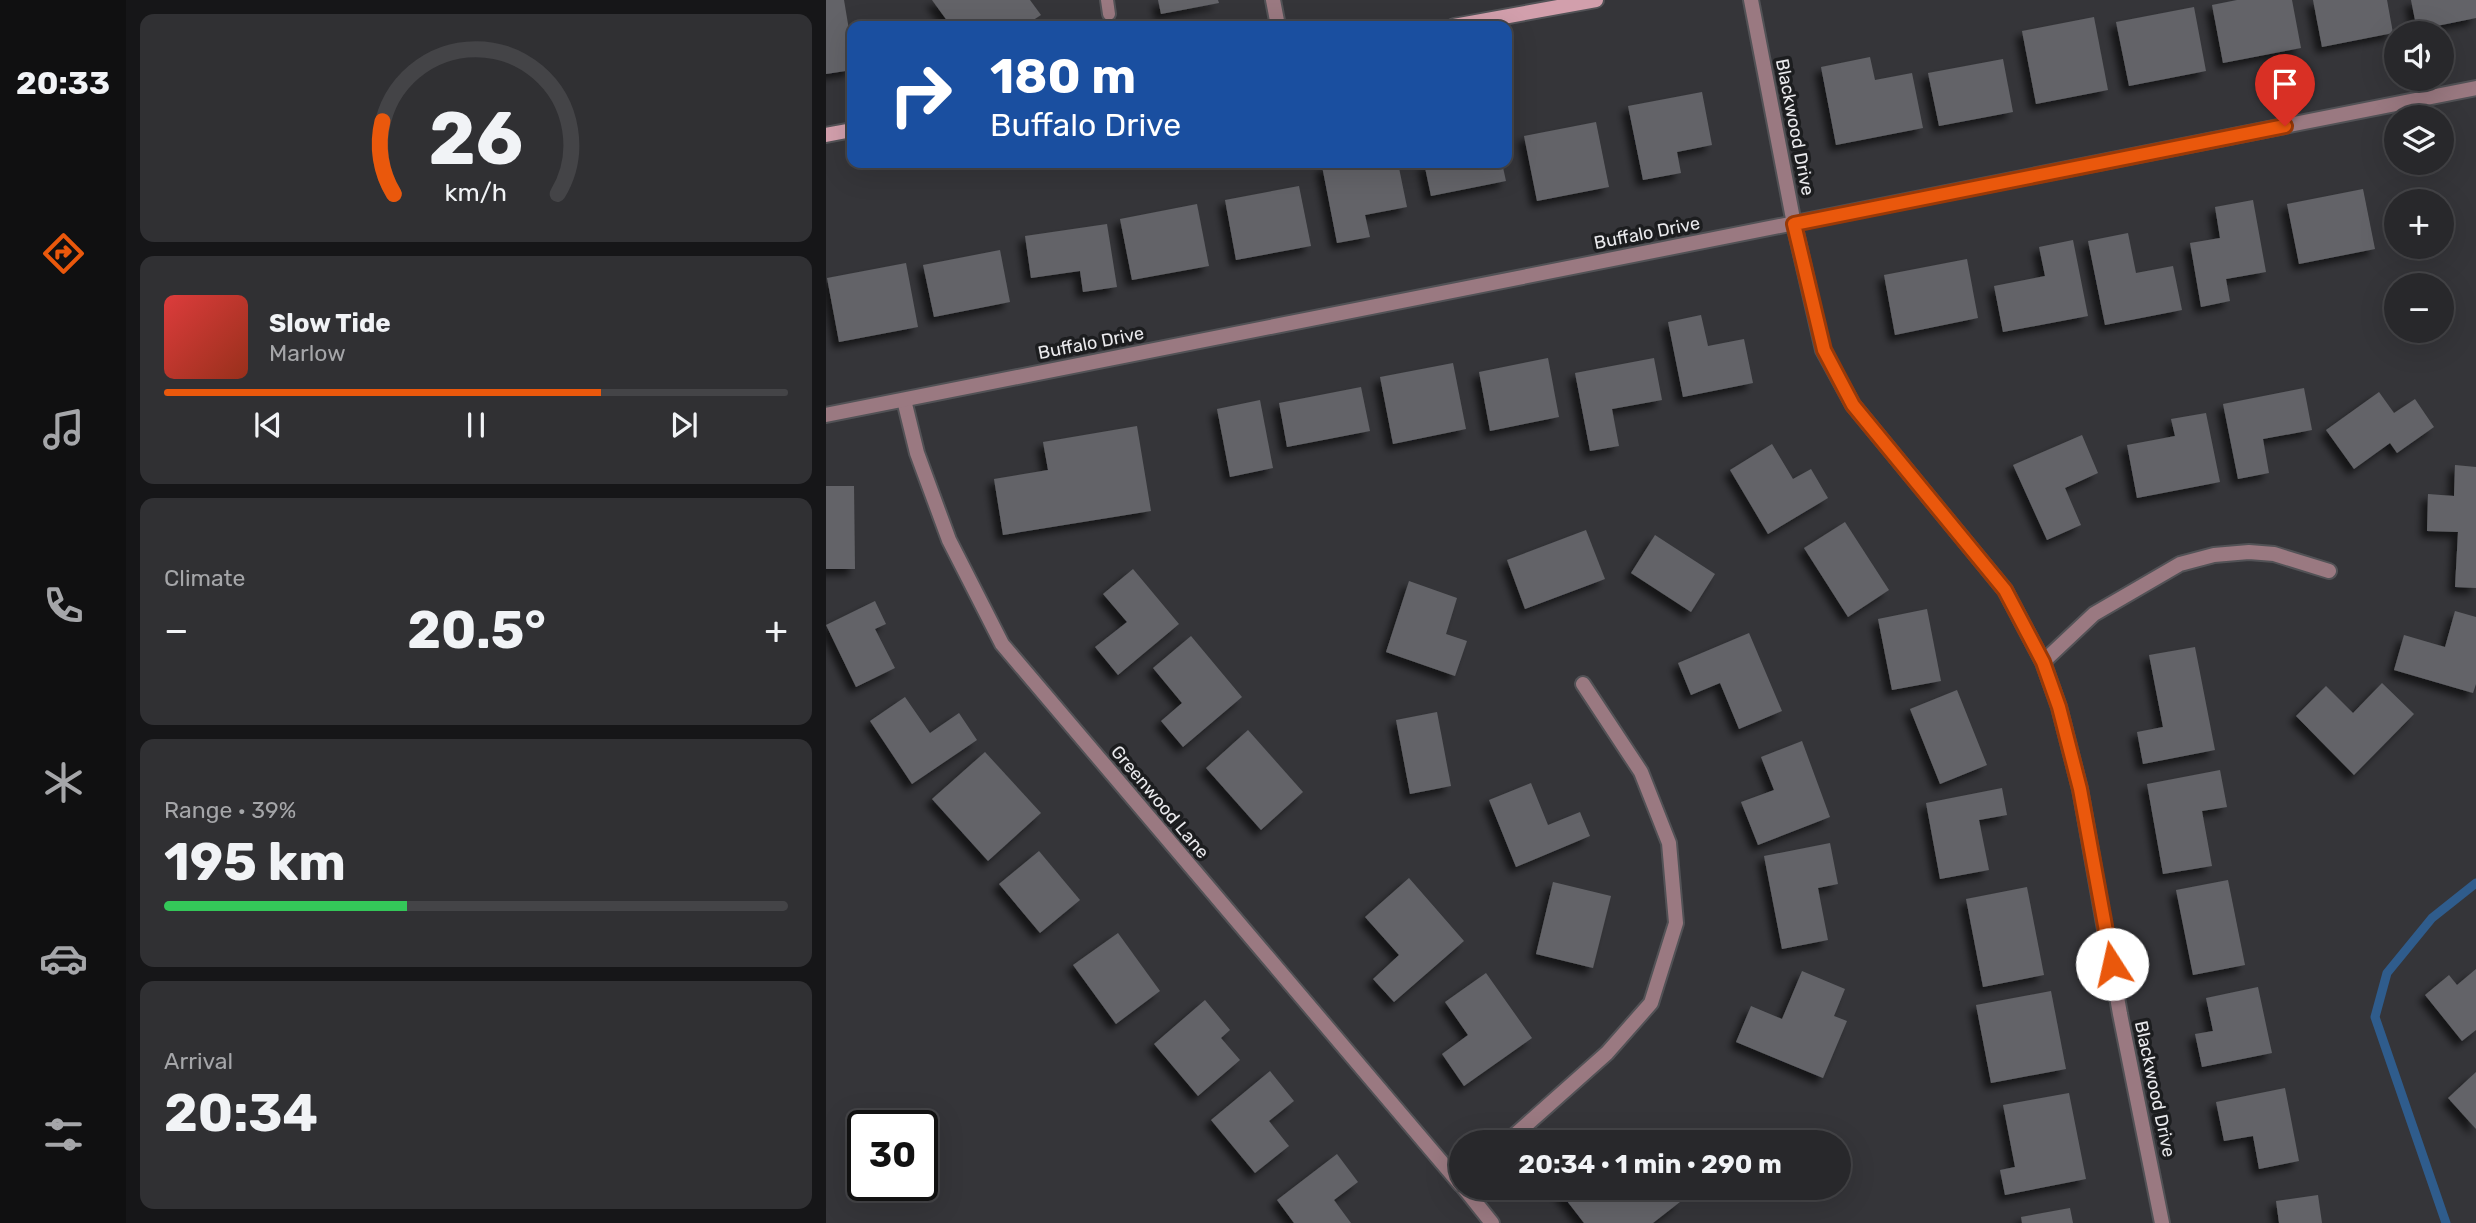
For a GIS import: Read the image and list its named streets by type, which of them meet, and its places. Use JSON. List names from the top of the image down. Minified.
{"streets":{"street":["Blackwood Drive","Buffalo Drive","Greenwood Lane"]},"crossings":[["Blackwood Drive","Buffalo Drive"],["Buffalo Drive","Greenwood Lane"]],"page":{"tabs":"20:33","map_buttons":["+","−"],"turn":["180 m","Buffalo Drive"],"song":["Slow Tide","Marlow"],"tile":["Climate",["Range · 39%","195 km"],["Arrival","20:34"]],"heat":["−","20.5°","+"],"limit":"30","trip":"20:34 · 1 min · 290 m","gauge":["26","km/h"]}}
